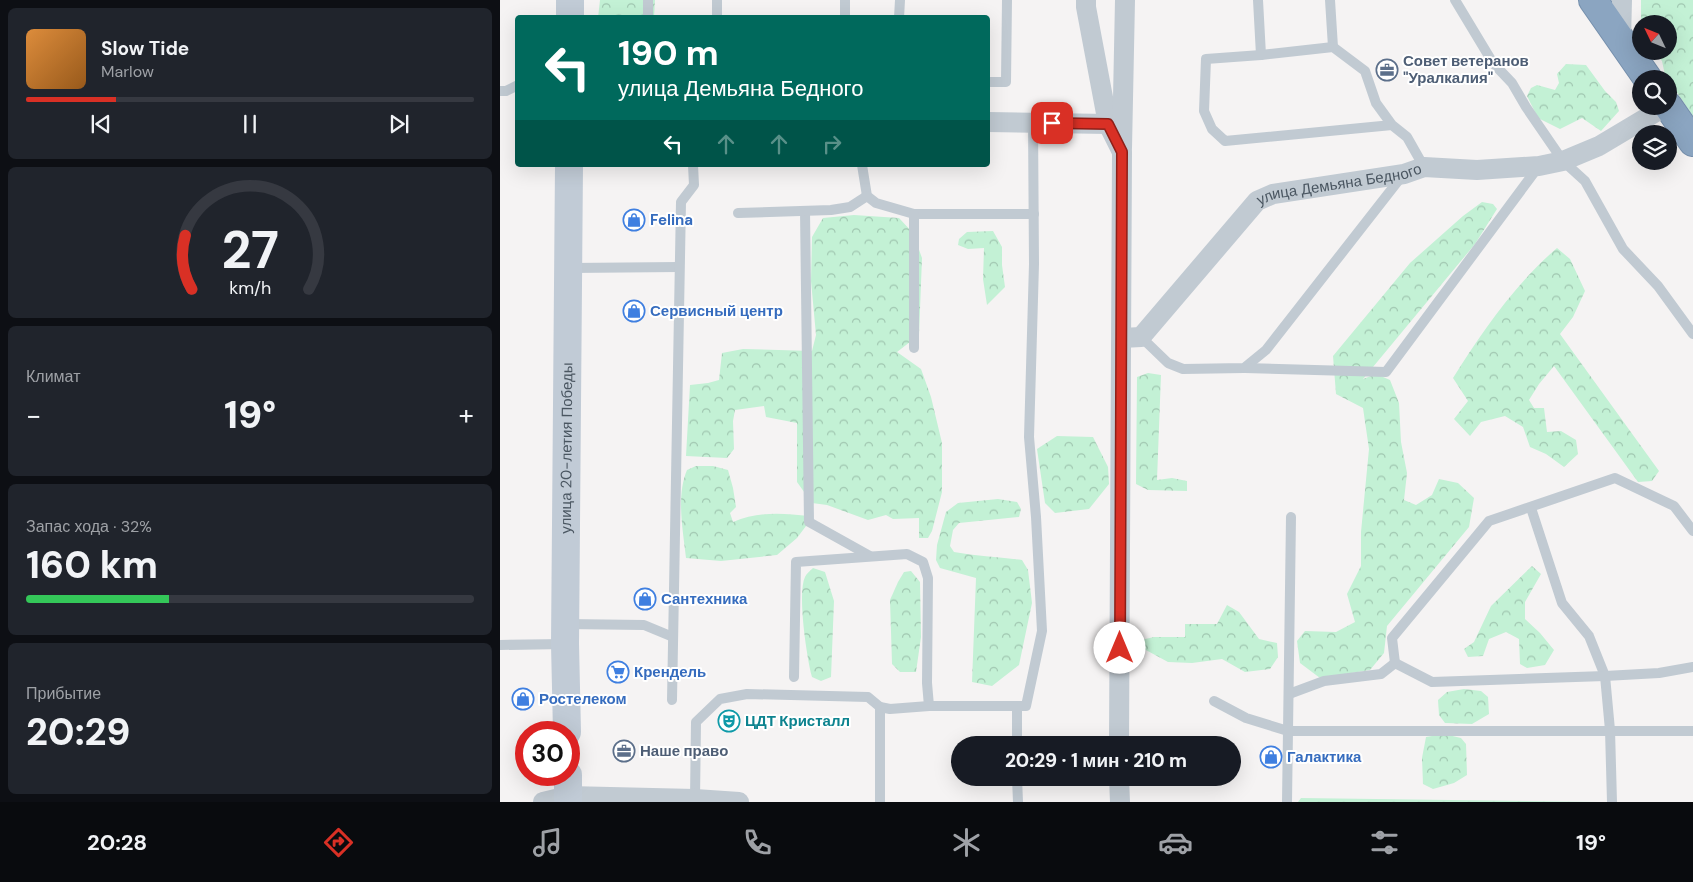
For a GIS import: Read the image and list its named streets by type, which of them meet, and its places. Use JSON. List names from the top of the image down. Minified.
{"streets":{"main road":["улица 20-летия Победы"],"street":["улица Демьяна Бедного"]},"places":{"office":["Совет ветеранов \"Уралкалия\"","Наше право"],"shop":["Felina","Сервисный центр","Сантехника","Ростелеком","Галактика"],"supermarket":["Крендель"],"theatre":["ЦДТ Кристалл"]},"north":"top left","page":{"turn":["190 m","улица Демьяна Бедного"],"song":["Slow Tide","Marlow"],"tile":["Климат",["Запас хода · 32%","160 km"],["Прибытие","20:29"]],"heat":["−","19°","+"],"limit":"30","trip":"20:29 · 1 мин · 210 m","tabs":["20:28","19°"],"gauge":["27","km/h"]}}
